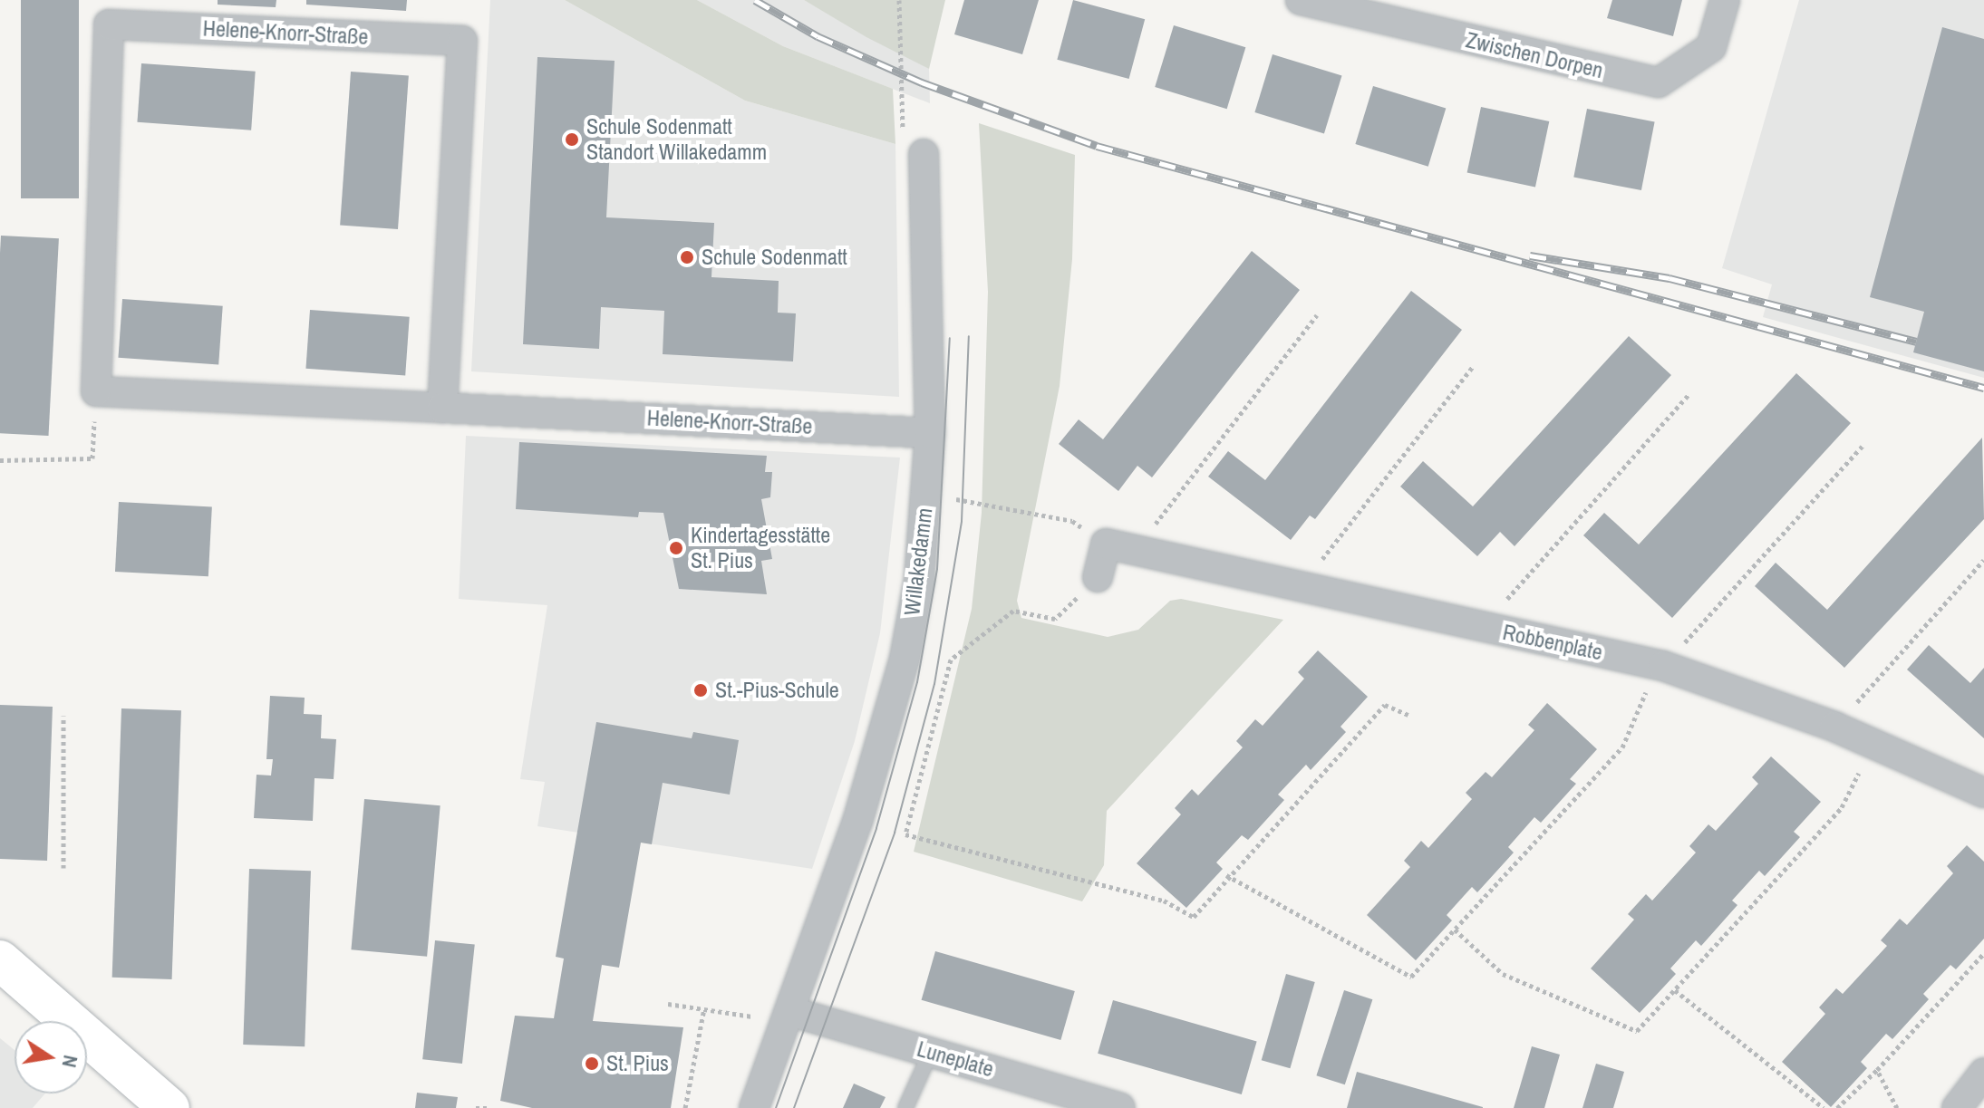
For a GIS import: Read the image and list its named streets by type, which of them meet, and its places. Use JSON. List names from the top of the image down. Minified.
{"streets":{"street":["Helene-Knorr-Straße","Zwischen Dorpen","Willakedamm","Robbenplate","Luneplate"]},"crossings":[["Helene-Knorr-Straße","Willakedamm"],["Willakedamm","Luneplate"]],"places":["Schule Sodenmatt Standort Willakedamm","Schule Sodenmatt","Kindertagesstätte St. Pius","St.-Pius-Schule","St. Pius"],"north":"right"}
